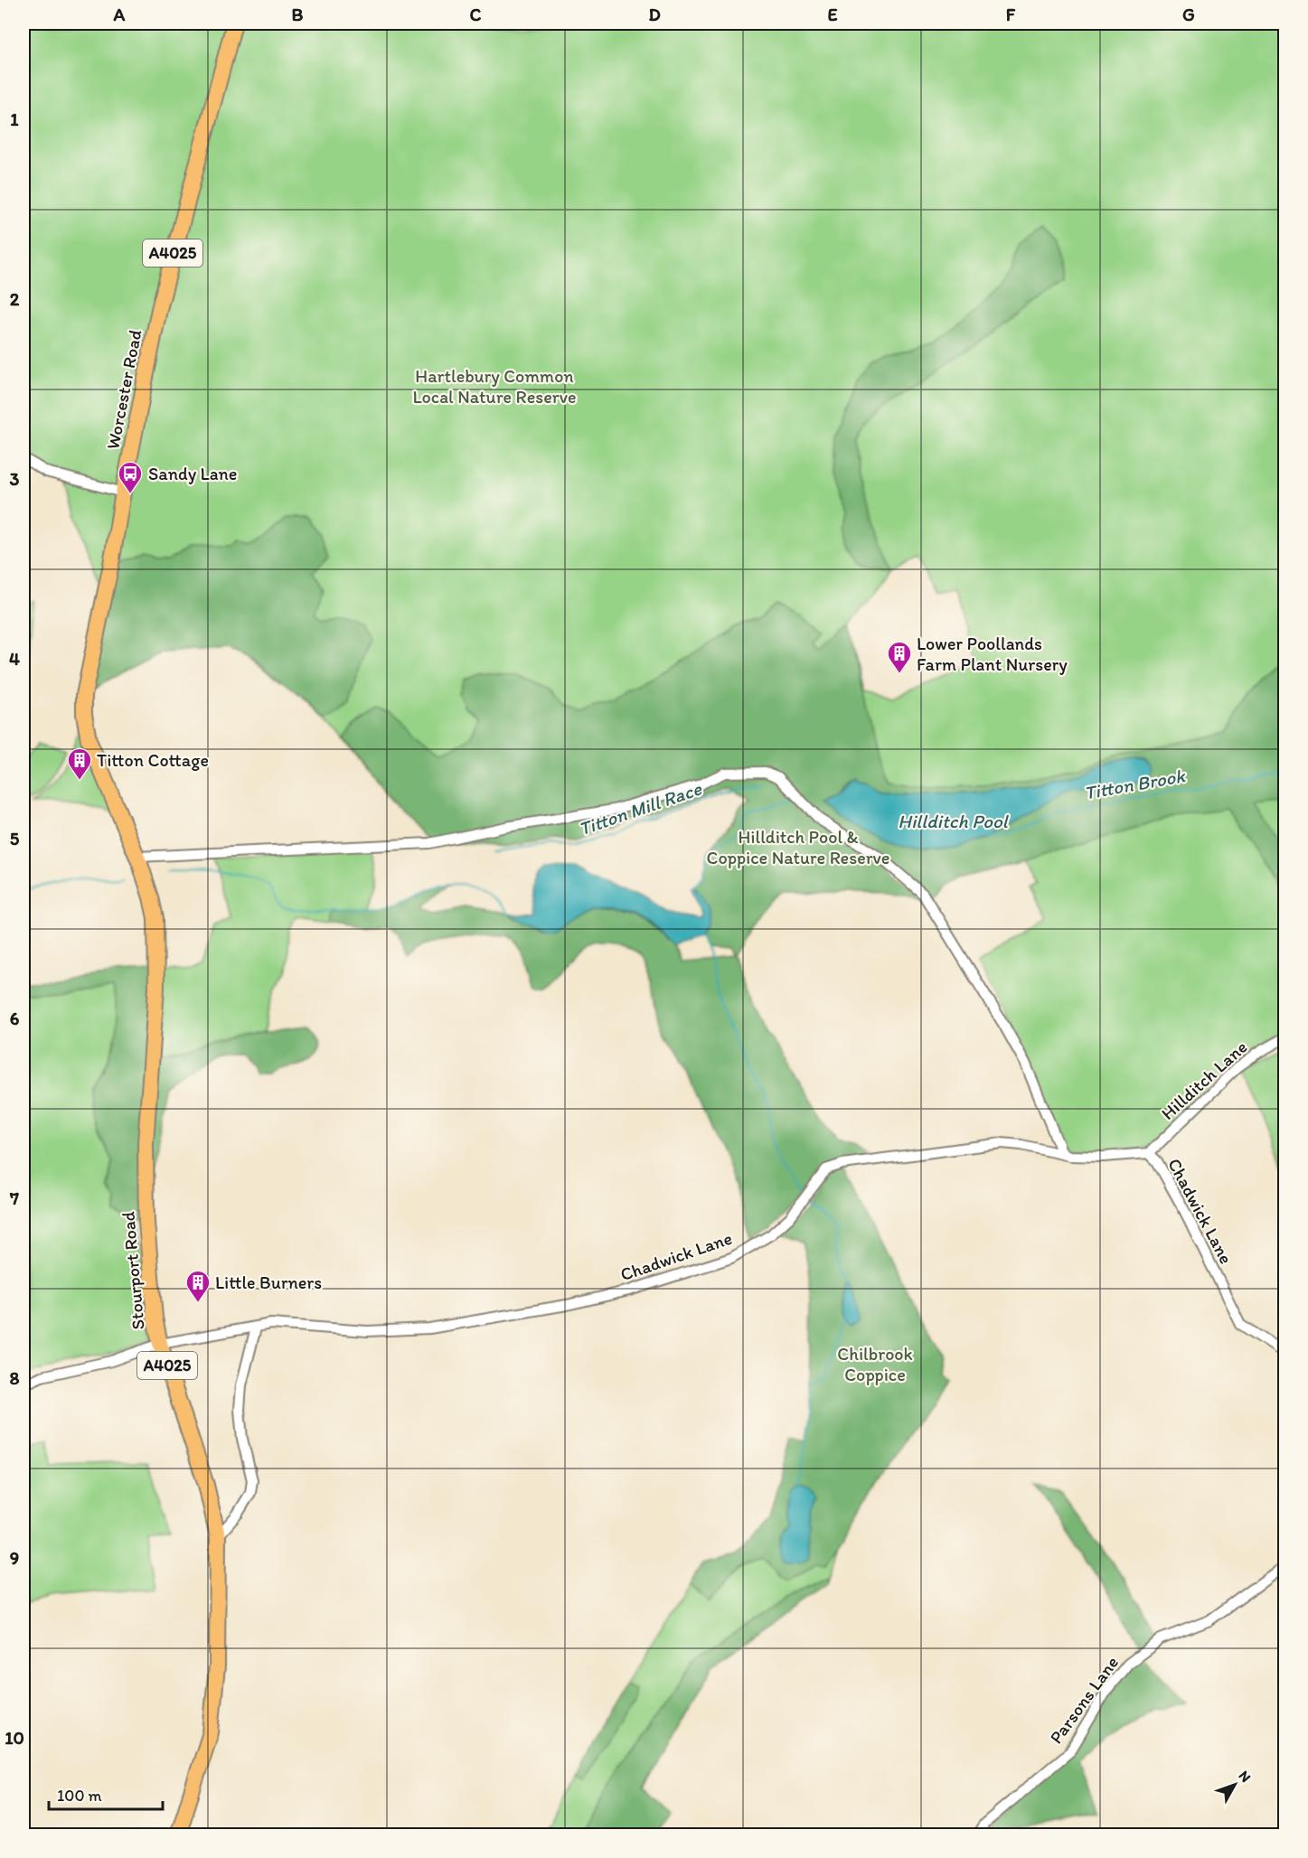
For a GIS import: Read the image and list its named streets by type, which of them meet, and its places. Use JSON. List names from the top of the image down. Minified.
{"streets":{"main road":["A4025","Worcester Road","Stourport Road"],"street":["Hillditch Lane","Chadwick Lane","Parsons Lane"]},"crossings":[["Worcester Road","Stourport Road"],["Hillditch Lane","Chadwick Lane"],["Chadwick Lane","Stourport Road"]],"water":["Titton Brook","Titton Mill Race","Hillditch Pool"],"parks":["Hartlebury Common Local Nature Reserve","Hillditch Pool & Coppice Nature Reserve","Chilbrook Coppice"],"places":{"bus stop":["Sandy Lane"],"building":["Lower Poollands Farm Plant Nursery","Titton Cottage","Little Burners"]},"scale_bar":"100 m","north":"top right","grid":{"columns":["A","B","C","D","E","F","G"],"rows":["1","2","3","4","5","6","7","8","9","10"]}}
